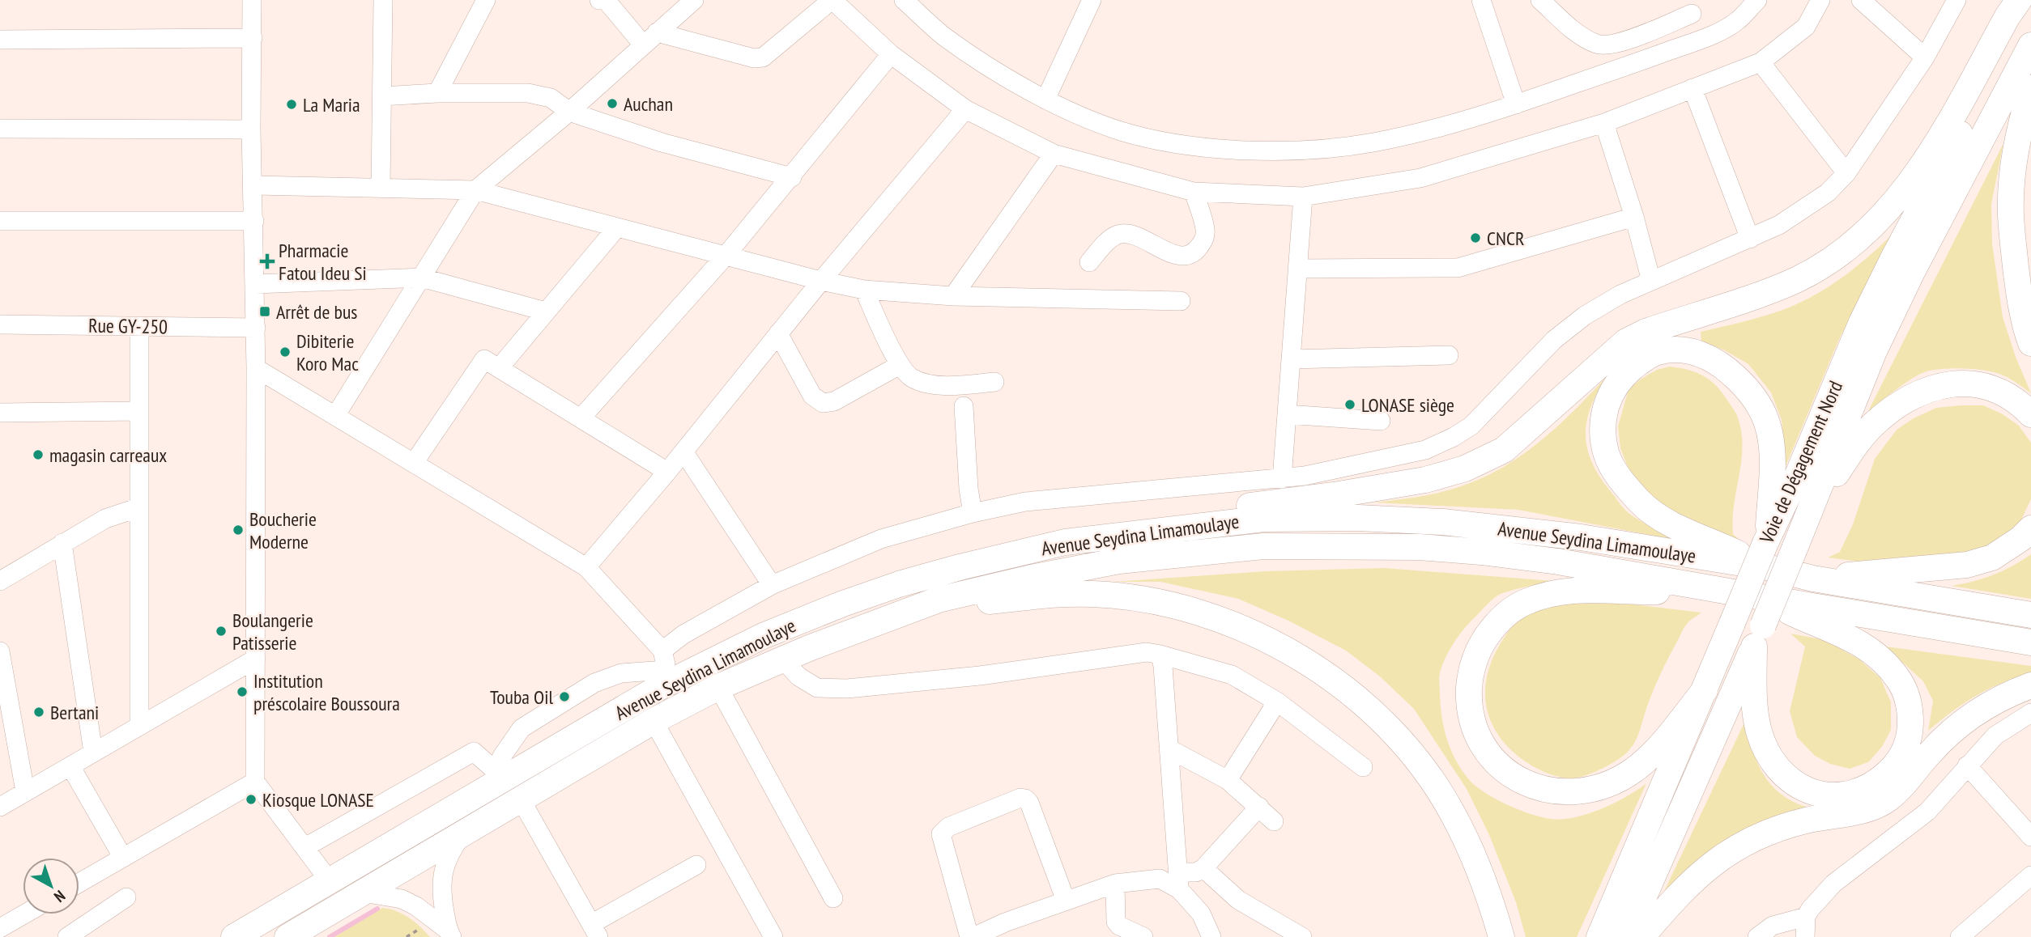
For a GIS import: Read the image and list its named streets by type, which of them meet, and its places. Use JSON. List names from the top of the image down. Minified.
{"streets":{"highway":["Voie de Dégagement Nord","Avenue Seydina Limamoulaye"],"street":["Rue GY-250"]},"crossings":[["Voie de Dégagement Nord","Avenue Seydina Limamoulaye"]],"places":{"other":["Auchan","La Maria","CNCR","Dibiterie Koro Mac","LONASE siège","magasin carreaux","Boucherie Moderne","Boulangerie Patisserie","Institution préscolaire Boussoura","Touba Oil","Bertani","Kiosque LONASE"],"health":["Pharmacie Fatou Ideu Si"],"transit":["Arrêt de bus"]},"north":"bottom right"}
